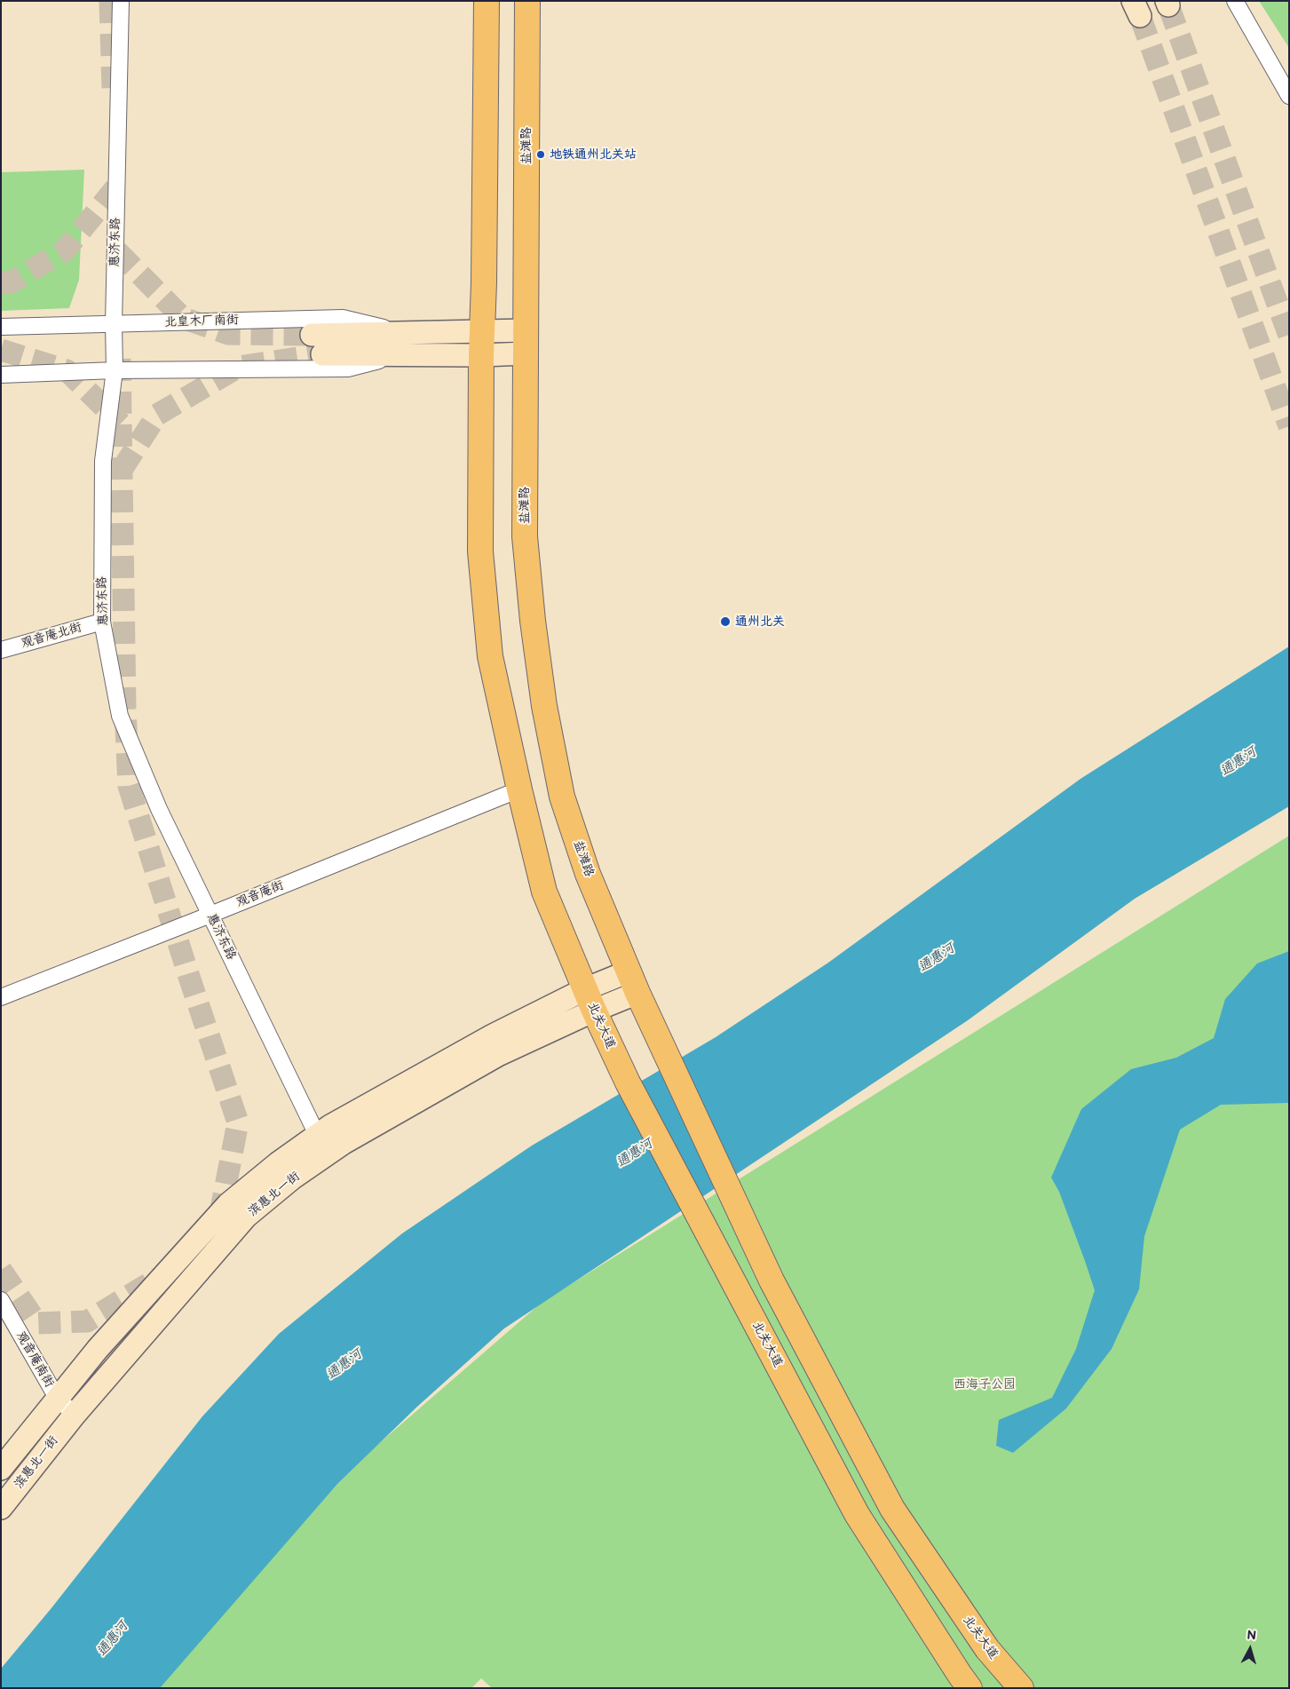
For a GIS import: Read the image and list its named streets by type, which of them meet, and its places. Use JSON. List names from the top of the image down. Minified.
{"streets":{"main road":["盐滩路","北关大道"],"street":["惠济东路","北皇木厂南街","观音庵北街","观音庵街","滨惠北一街","观音庵南街"]},"crossings":[["盐滩路","北皇木厂南街"],["盐滩路","北关大道"],["盐滩路","滨惠北一街"],["惠济东路","北皇木厂南街"],["惠济东路","观音庵北街"],["惠济东路","观音庵街"],["惠济东路","滨惠北一街"],["北关大道","滨惠北一街"],["滨惠北一街","观音庵南街"]],"water":["通惠河"],"parks":["西海子公园"],"places":["地铁通州北关站","通州北关"],"north":"top"}
